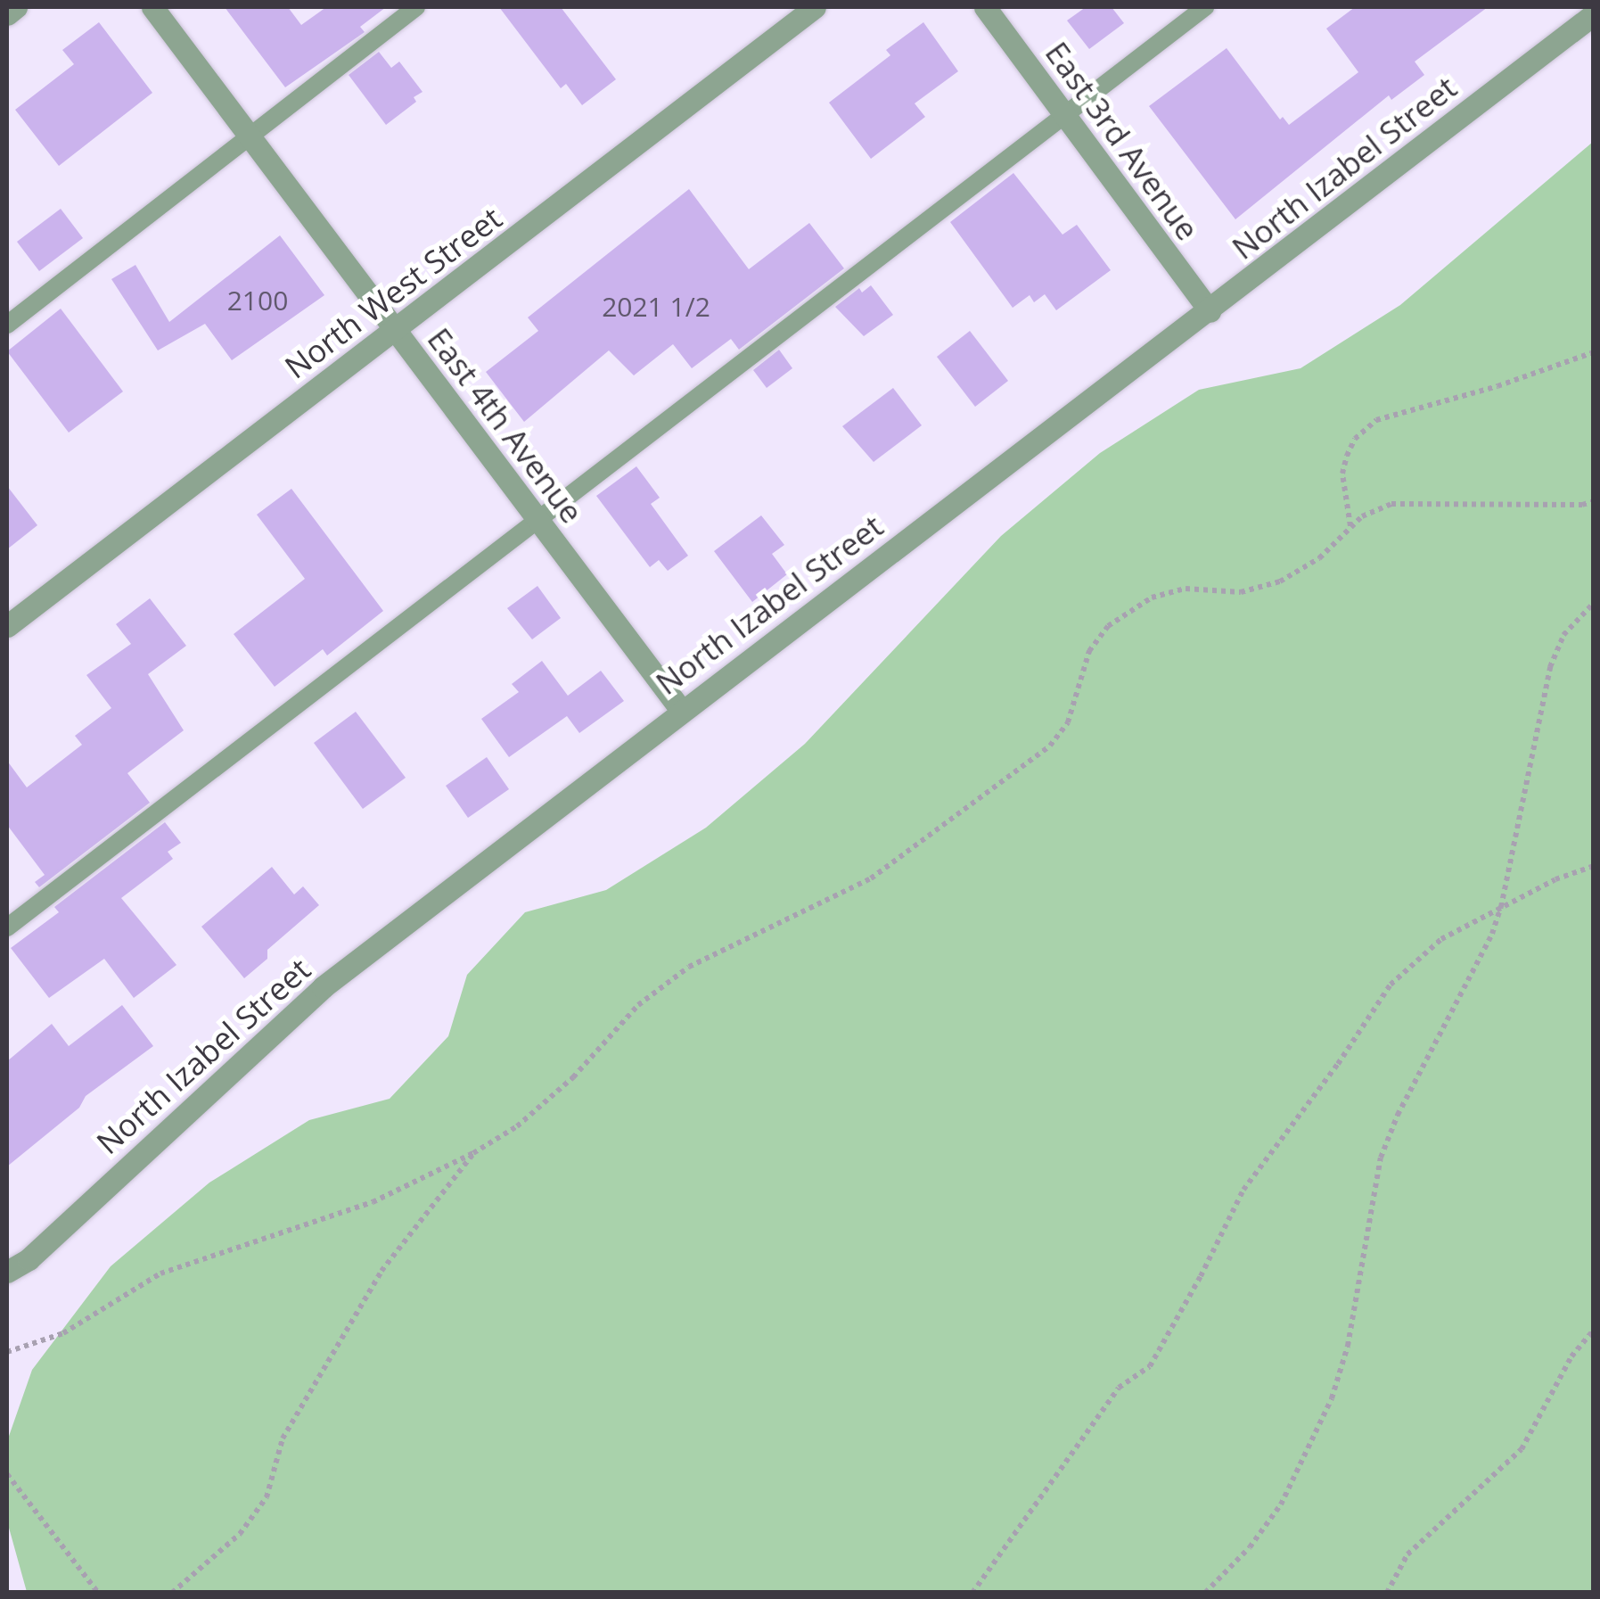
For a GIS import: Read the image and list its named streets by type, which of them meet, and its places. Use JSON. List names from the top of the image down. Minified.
{"streets":{"street":["East 3rd Avenue","North Izabel Street","North West Street","East 4th Avenue"]},"crossings":[["East 3rd Avenue","North Izabel Street"],["North Izabel Street","East 4th Avenue"],["North West Street","East 4th Avenue"]],"house_numbers":["2100","2021 1/2"]}
